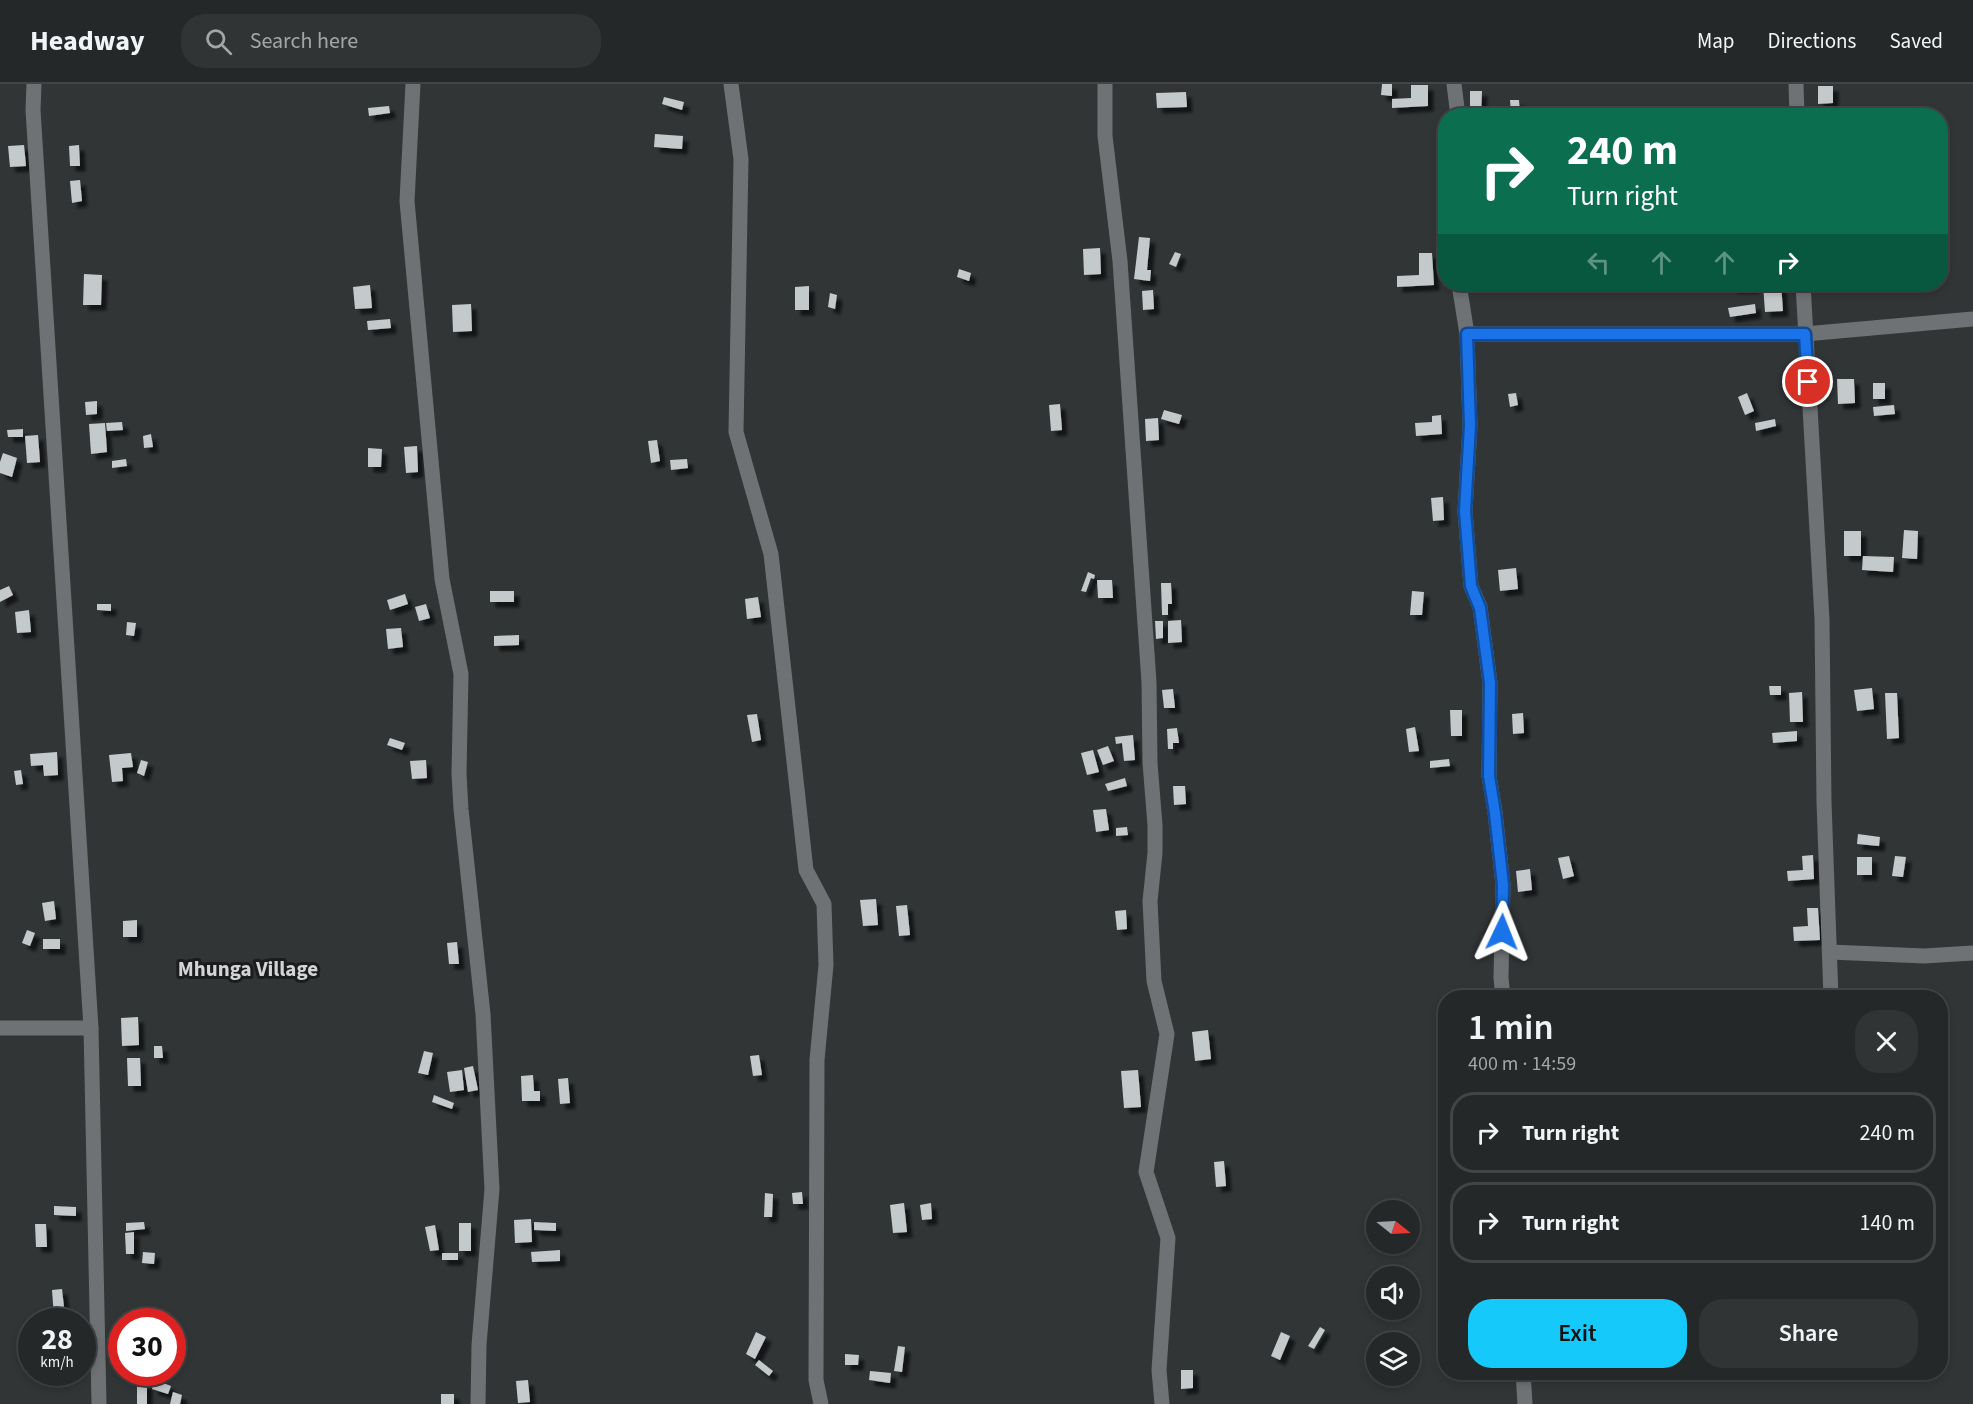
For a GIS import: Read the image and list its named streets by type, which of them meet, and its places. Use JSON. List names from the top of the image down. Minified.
{"districts":["Mhunga Village"],"north":"right","page":{"header":"Headway","search":"Search here","nav":["Map","Directions","Saved"],"turn":["240 m","Turn right"],"heading":["1 min","400 m · 14:59"],"list":[{"name":"Turn right","value":"240 m"},{"name":"Turn right","value":"140 m"}],"buttons":["Exit","Share"],"speed":"28 km/h","limit":"30"}}
